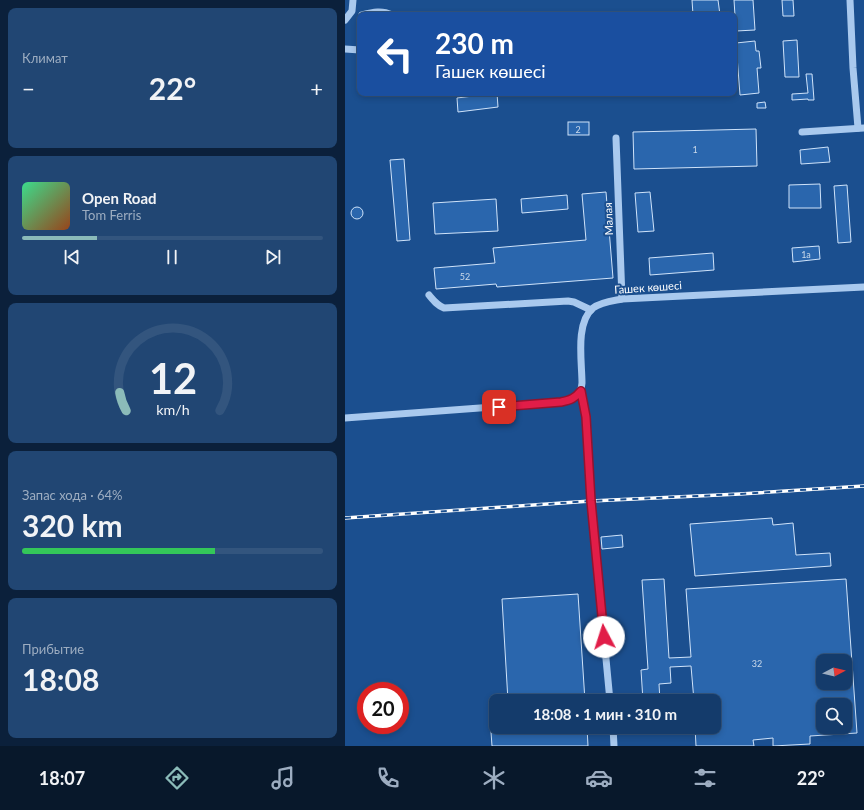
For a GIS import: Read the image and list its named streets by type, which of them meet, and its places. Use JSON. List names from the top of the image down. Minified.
{"streets":{"street":["Малая","Гашек көшесі"]},"crossings":[["Малая","Гашек көшесі"]],"house_numbers":["2","1","1а","52","32"],"north":"right","page":{"tile":["Климат",["Запас хода · 64%","320 km"],["Прибытие","18:08"]],"turn":["230 m","Гашек көшесі"],"heat":["−","22°","+"],"song":["Open Road","Tom Ferris"],"limit":"20","trip":"18:08 · 1 мин · 310 m","tabs":["18:07","22°"],"gauge":["12","km/h"]}}
